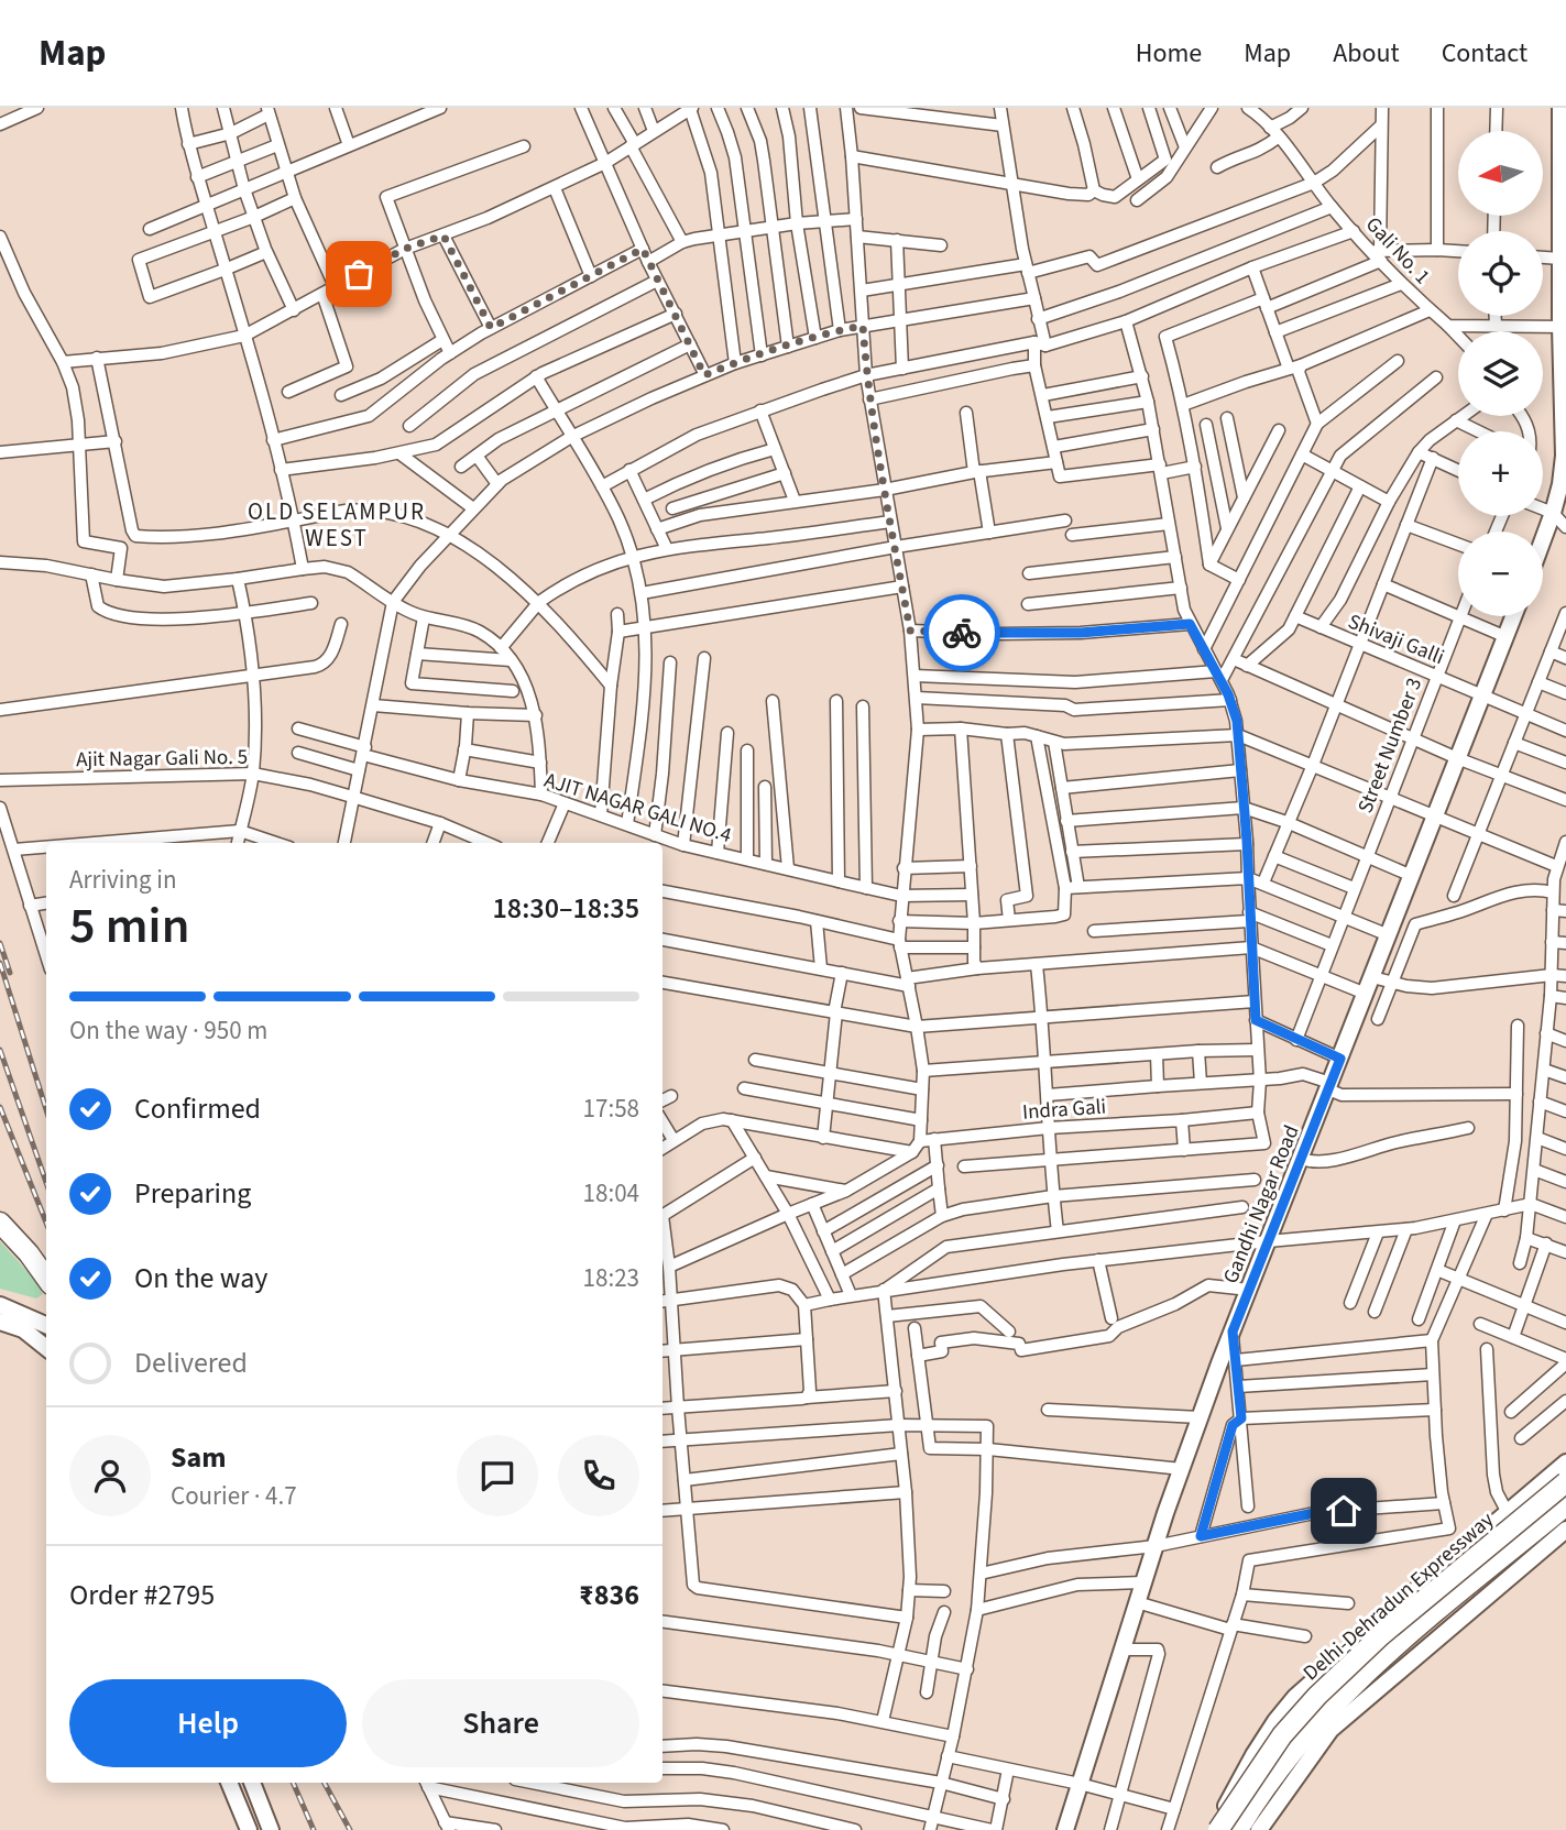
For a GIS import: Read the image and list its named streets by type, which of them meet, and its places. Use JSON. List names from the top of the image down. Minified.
{"streets":{"highway":["Delhi-Dehradun Expressway"],"street":["Gali No. 1","Shivaji Galli","Street Number 3","Ajit Nagar Gali No. 5","AJIT NAGAR GALI NO.4","Indra Gali","Gandhi Nagar Road"]},"crossings":[["Shivaji Galli","Street Number 3"],["Shivaji Galli","Gandhi Nagar Road"]],"districts":["OLD SELAMPUR WEST"],"north":"left","page":{"header":"Map","nav":["Home","Map","About","Contact"],"map_buttons":["+","−"],"heading":["5 min","Arriving in","18:30–18:35"],"panel":["Sam","Courier · 4.7","Order #2795","₹836"],"bar":"On the way · 950 m","list":[["Confirmed","17:58"],["Preparing","18:04"],["On the way","18:23"],"Delivered"],"buttons":["Help","Share"]}}
